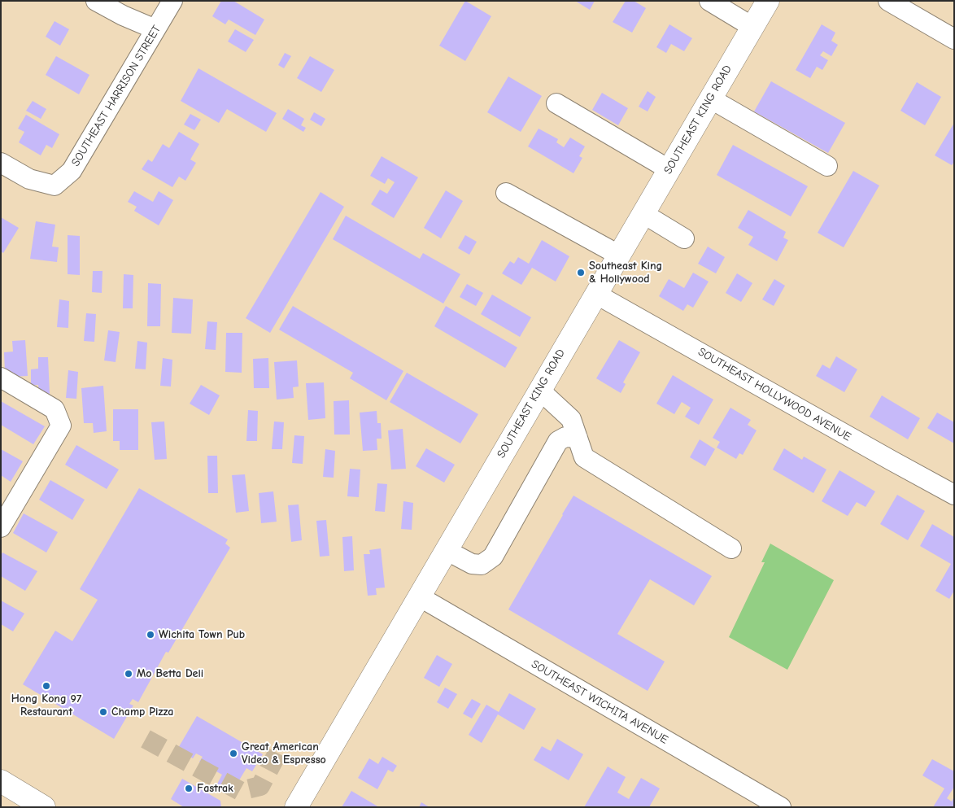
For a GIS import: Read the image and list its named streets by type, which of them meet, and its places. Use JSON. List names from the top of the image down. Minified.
{"streets":{"main road":["SOUTHEAST KING ROAD"],"street":["SOUTHEAST HARRISON STREET","SOUTHEAST HOLLYWOOD AVENUE","SOUTHEAST WICHITA AVENUE"]},"crossings":[["SOUTHEAST KING ROAD","SOUTHEAST HOLLYWOOD AVENUE"],["SOUTHEAST KING ROAD","SOUTHEAST WICHITA AVENUE"]],"places":["Southeast King & Hollywood","Wichita Town Pub","Mo Betta Deli","Hong Kong 97 Restaurant","Champ Pizza","Great American Video & Espresso","Fastrak"]}
